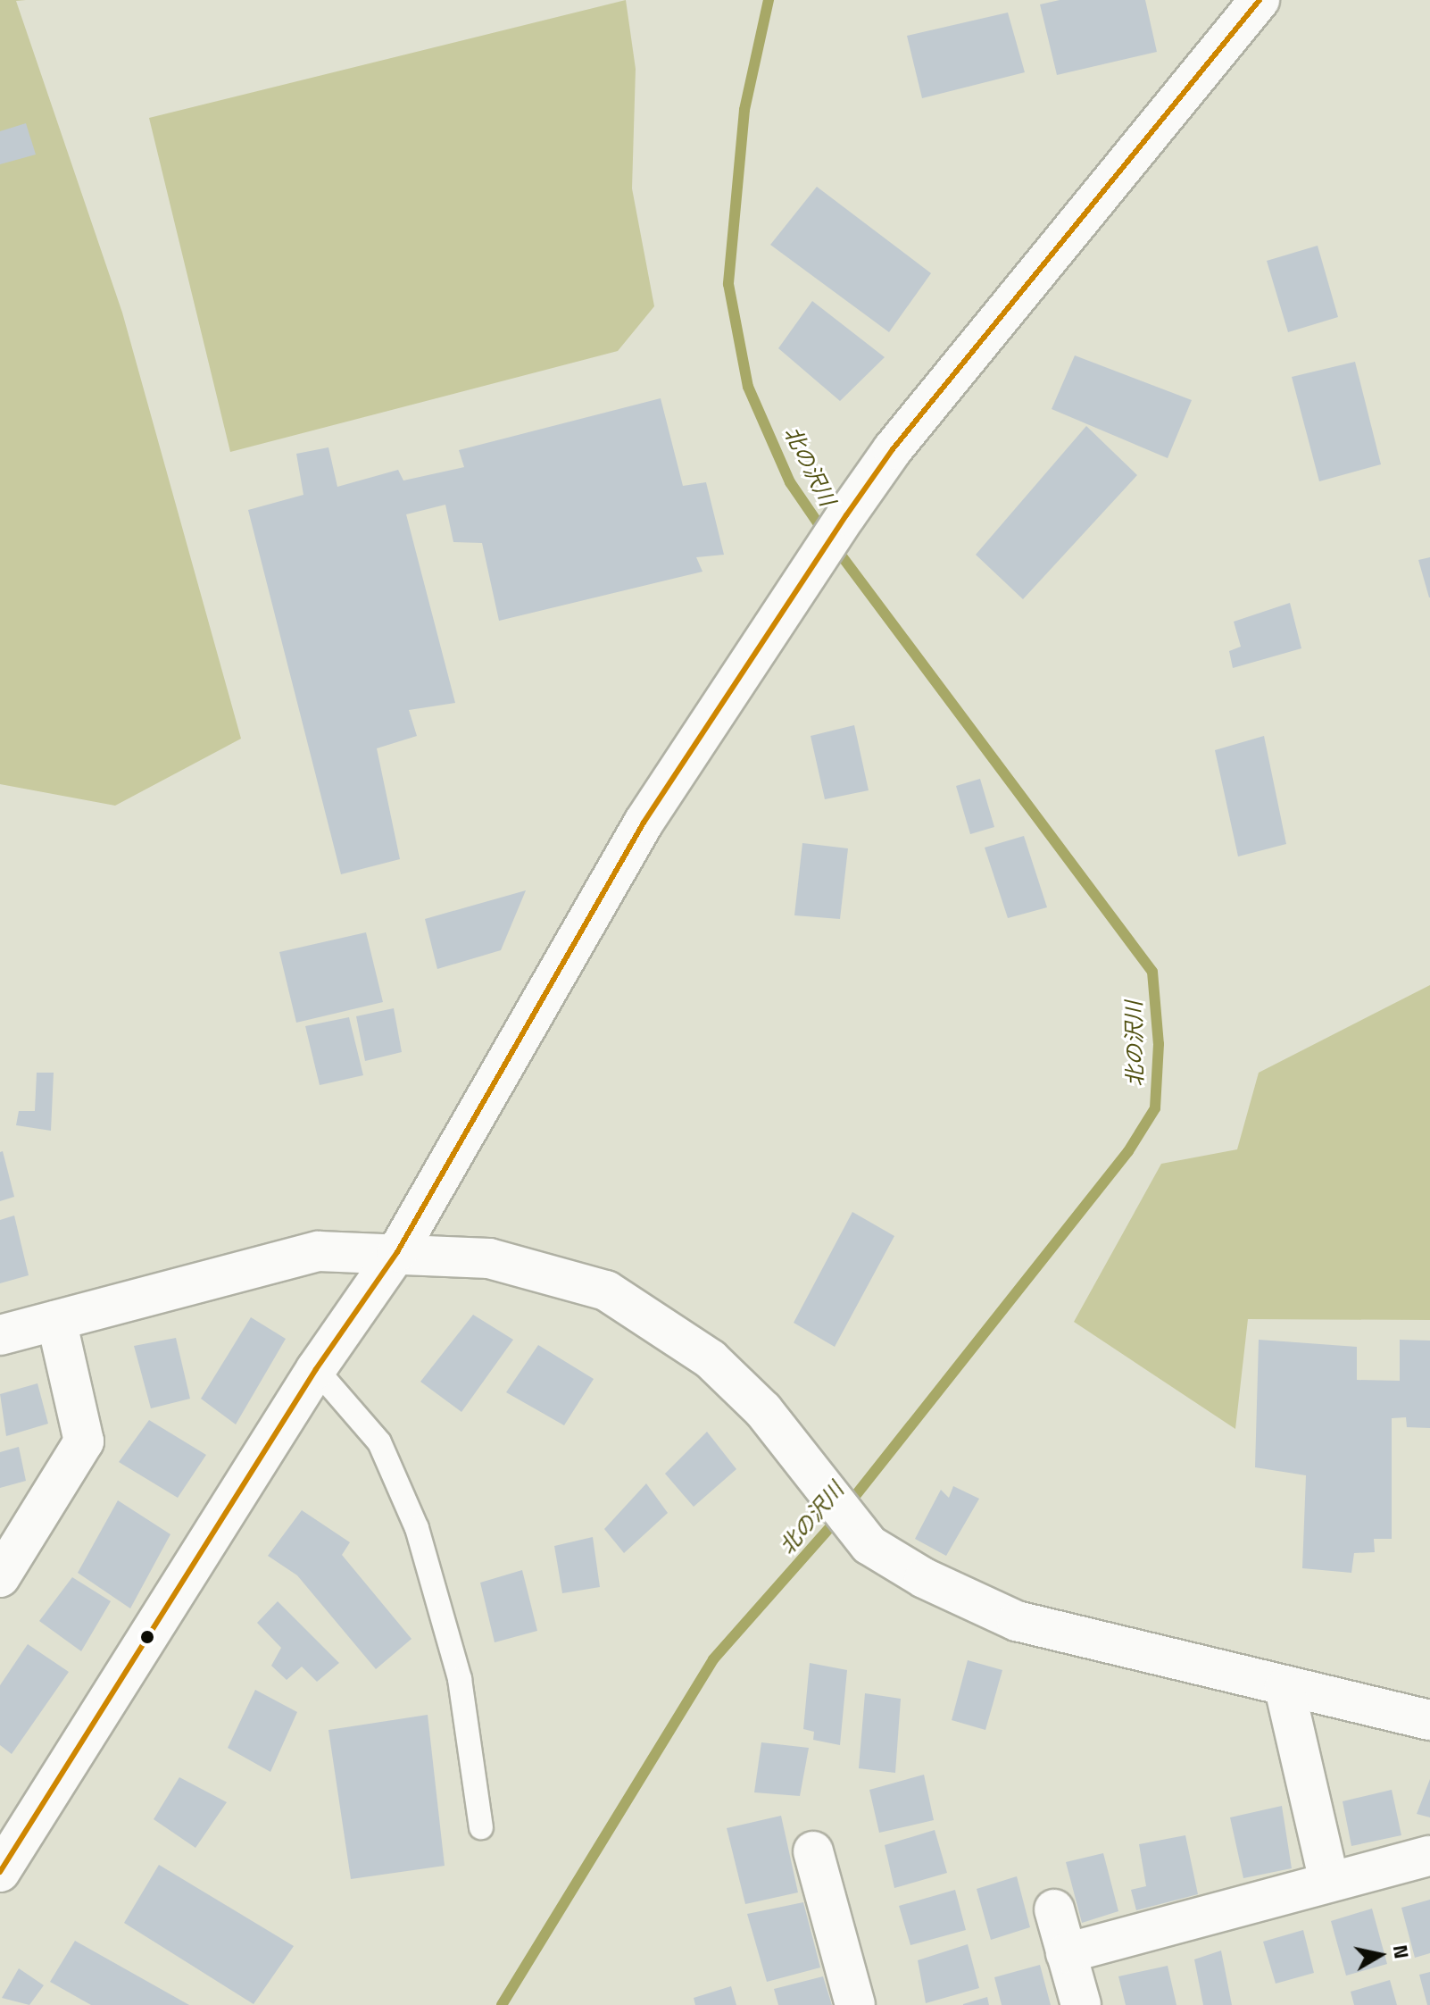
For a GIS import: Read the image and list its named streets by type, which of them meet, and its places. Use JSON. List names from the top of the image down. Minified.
{"water":["北の沢川"],"north":"right"}
